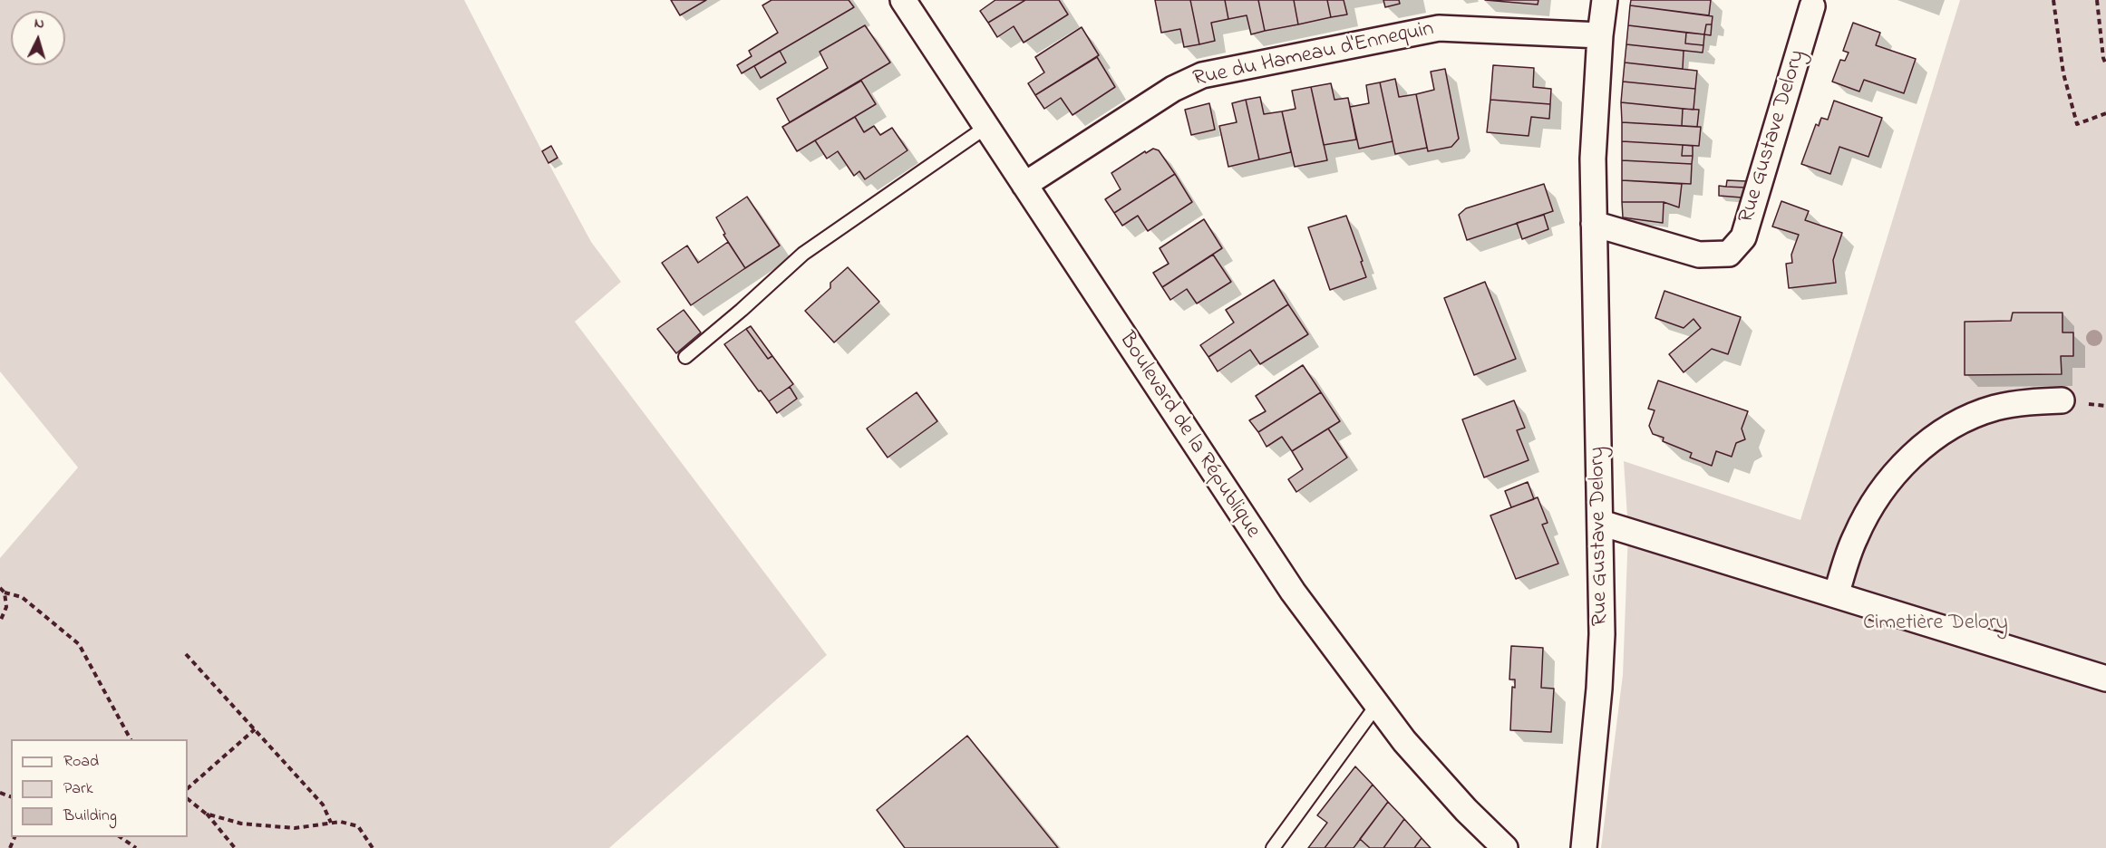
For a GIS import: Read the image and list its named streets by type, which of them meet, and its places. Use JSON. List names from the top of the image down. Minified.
{"streets":{"street":["Rue du Hameau d'Ennequin","Rue Gustave Delory","Boulevard de la République"]},"crossings":[["Rue du Hameau d'Ennequin","Rue Gustave Delory"],["Rue du Hameau d'Ennequin","Boulevard de la République"]],"parks":["Cimetière Delory"],"legend":["Road","Park","Building"],"north":"top"}
